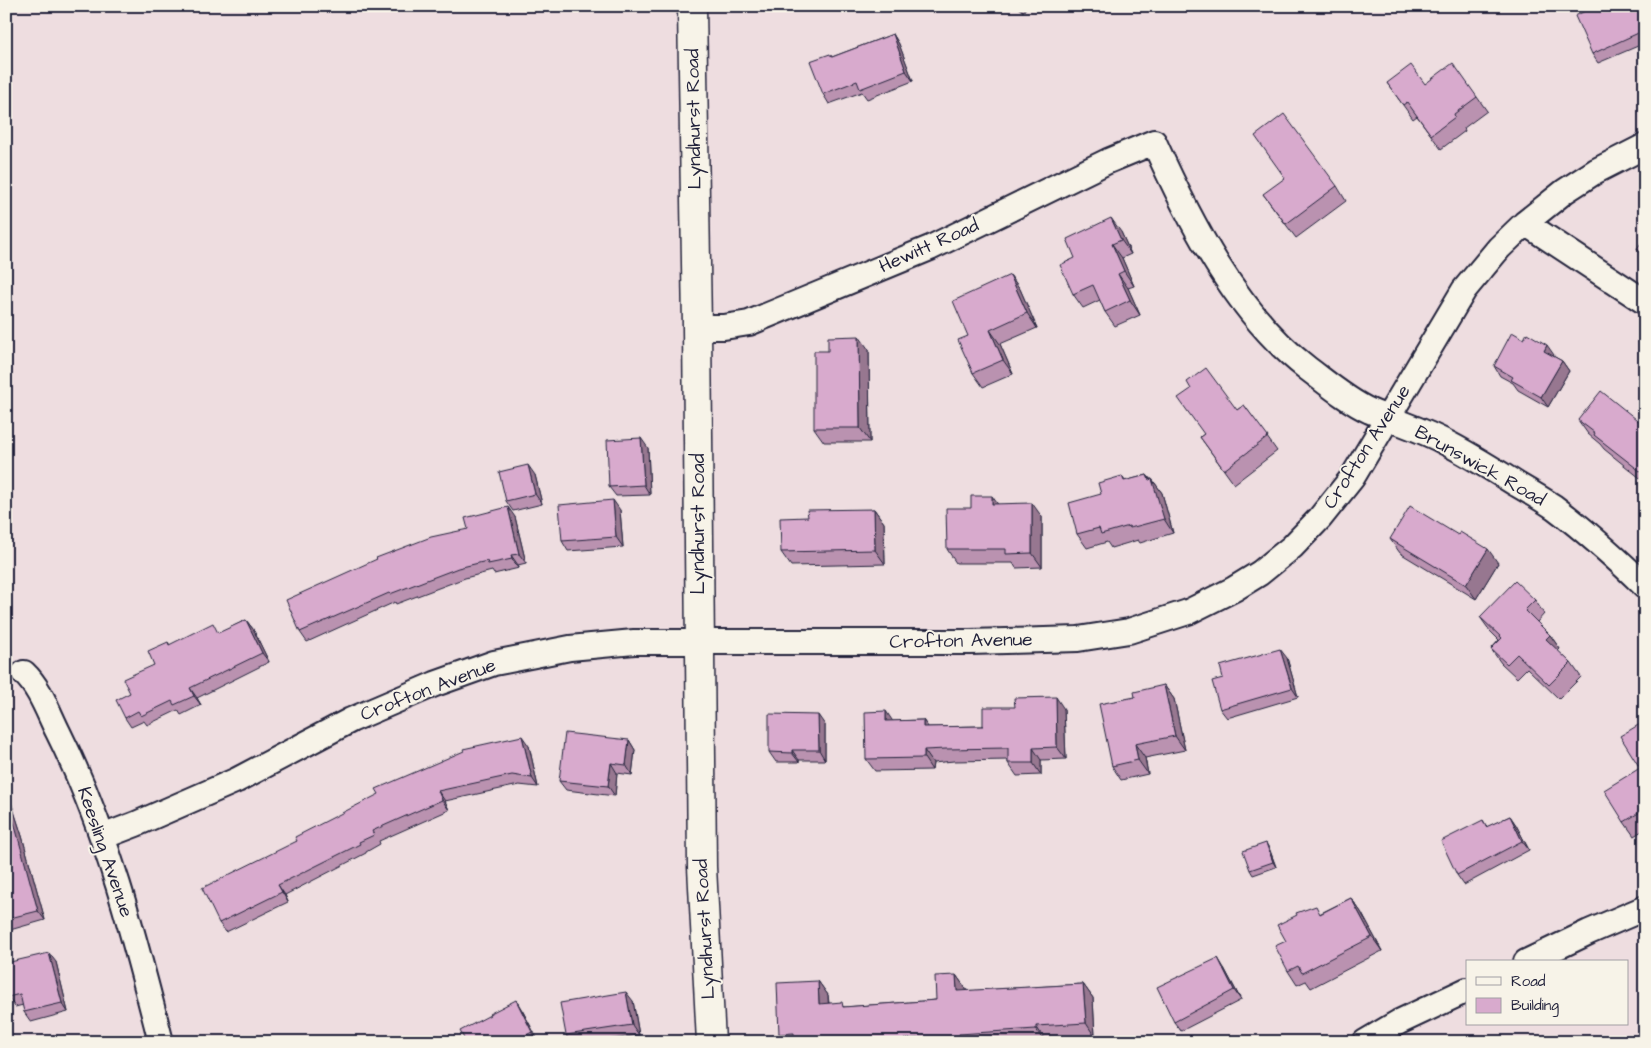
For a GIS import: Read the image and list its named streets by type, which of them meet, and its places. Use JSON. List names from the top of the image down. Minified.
{"streets":{"main road":["Lyndhurst Road"],"street":["Hewitt Road","Crofton Avenue","Brunswick Road","Keesling Avenue"]},"crossings":[["Lyndhurst Road","Hewitt Road"],["Lyndhurst Road","Crofton Avenue"],["Hewitt Road","Brunswick Road"],["Crofton Avenue","Brunswick Road"],["Crofton Avenue","Keesling Avenue"]],"legend":["Road","Building"]}
